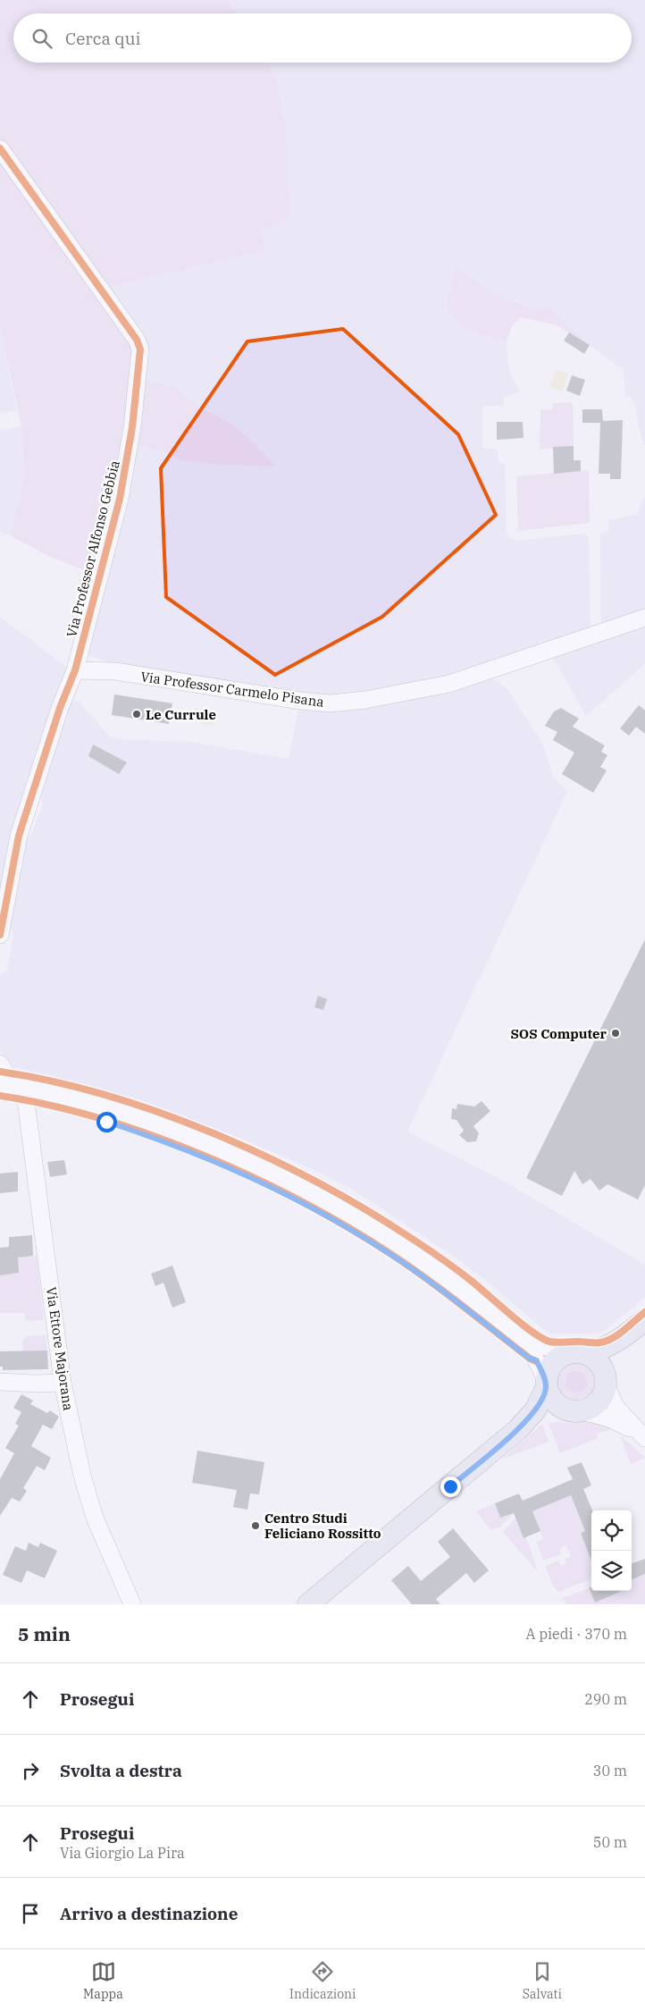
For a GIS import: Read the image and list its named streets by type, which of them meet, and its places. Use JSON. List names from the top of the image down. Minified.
{"streets":{"street":["Via Professor Alfonso Gebbia","Via Professor Carmelo Pisana","Via Ettore Majorana"]},"crossings":[["Via Professor Alfonso Gebbia","Via Professor Carmelo Pisana"]],"places":["Le Currule","SOS Computer","Centro Studi Feliciano Rossitto"],"page":{"search":"Cerca qui","heading":["5 min","A piedi · 370 m"],"list":[["Prosegui","290 m"],["Svolta a destra","30 m"],["Prosegui","Via Giorgio La Pira","50 m"],"Arrivo a destinazione"],"nav":["Mappa","Indicazioni","Salvati"]}}
